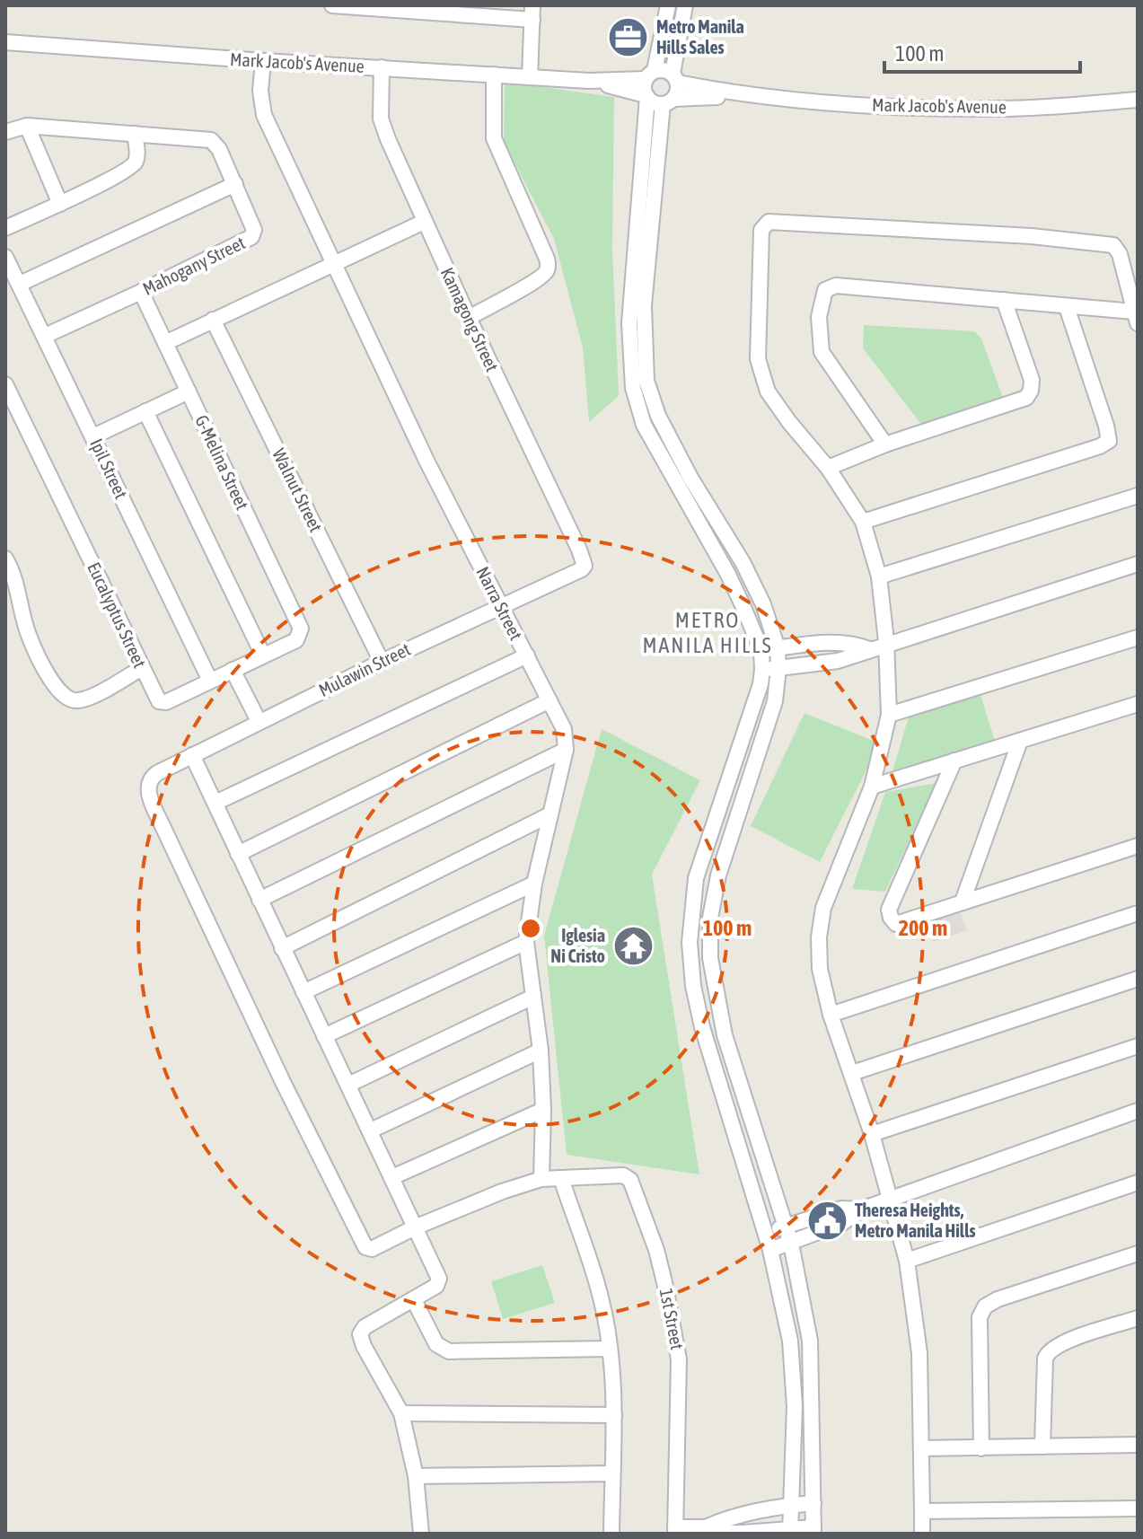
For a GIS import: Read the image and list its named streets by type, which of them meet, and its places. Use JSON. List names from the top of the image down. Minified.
{"streets":{"street":["Mark Jacob's Avenue","Mahogany Street","Kamagong Street","G-Melina Street","Ipil Street","Walnut Street","Narra Street","Eucalyptus Street","Mulawin Street","1st Street"]},"crossings":[["Mark Jacob's Avenue","Kamagong Street"],["Mark Jacob's Avenue","Narra Street"],["Mahogany Street","G-Melina Street"],["Mahogany Street","Ipil Street"],["Kamagong Street","Mulawin Street"],["G-Melina Street","Eucalyptus Street"],["Ipil Street","Eucalyptus Street"],["Walnut Street","Mulawin Street"],["Narra Street","Mulawin Street"]],"districts":["METRO MANILA HILLS"],"places":{"office":["Metro Manila Hills Sales"],"temple":["Iglesia Ni Cristo"],"public building":["Theresa Heights, Metro Manila Hills"]},"scale_bar":"100 m","rings":["100 m","200 m"]}
